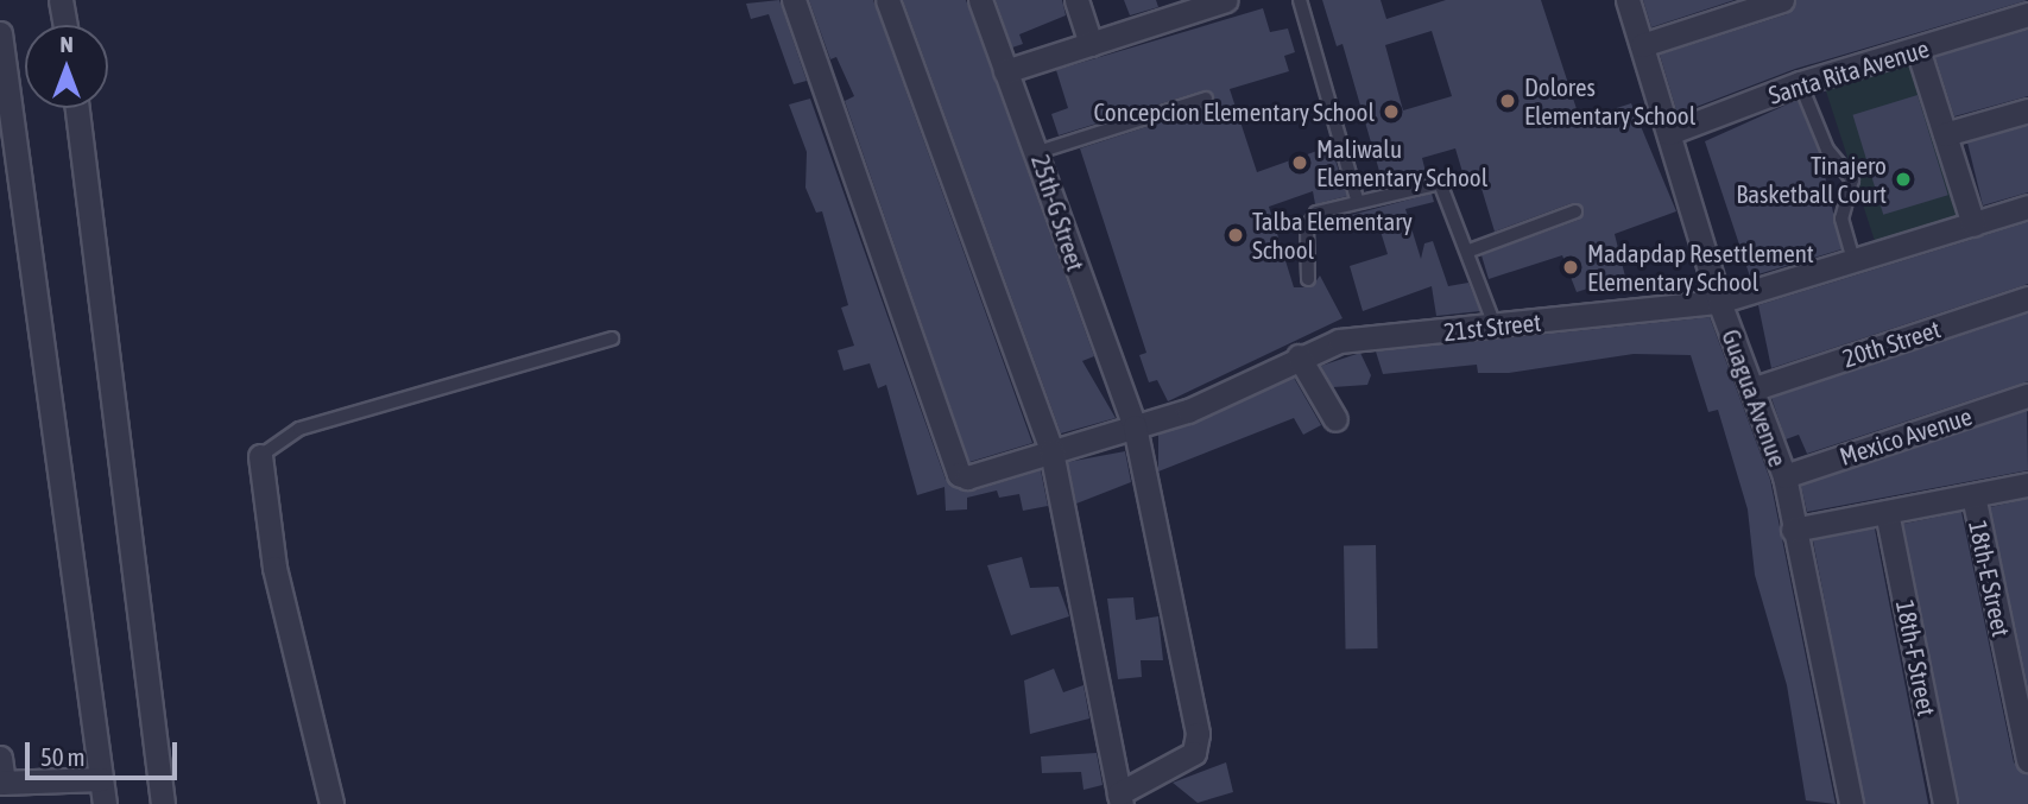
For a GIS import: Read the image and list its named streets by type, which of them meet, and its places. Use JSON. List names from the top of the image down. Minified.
{"streets":{"street":["Santa Rita Avenue","25th-G Street","21st Street","20th Street","Guagua Avenue","Mexico Avenue","18th-E Street","18th-F Street"]},"crossings":[["Santa Rita Avenue","Guagua Avenue"],["25th-G Street","21st Street"],["21st Street","Guagua Avenue"],["20th Street","Guagua Avenue"],["Guagua Avenue","Mexico Avenue"]],"places":["Dolores Elementary School","Concepcion Elementary School","Maliwalu Elementary School","Tinajero Basketball Court","Talba Elementary School","Madapdap Resettlement Elementary School"],"scale_bar":"50 m","north":"top"}
